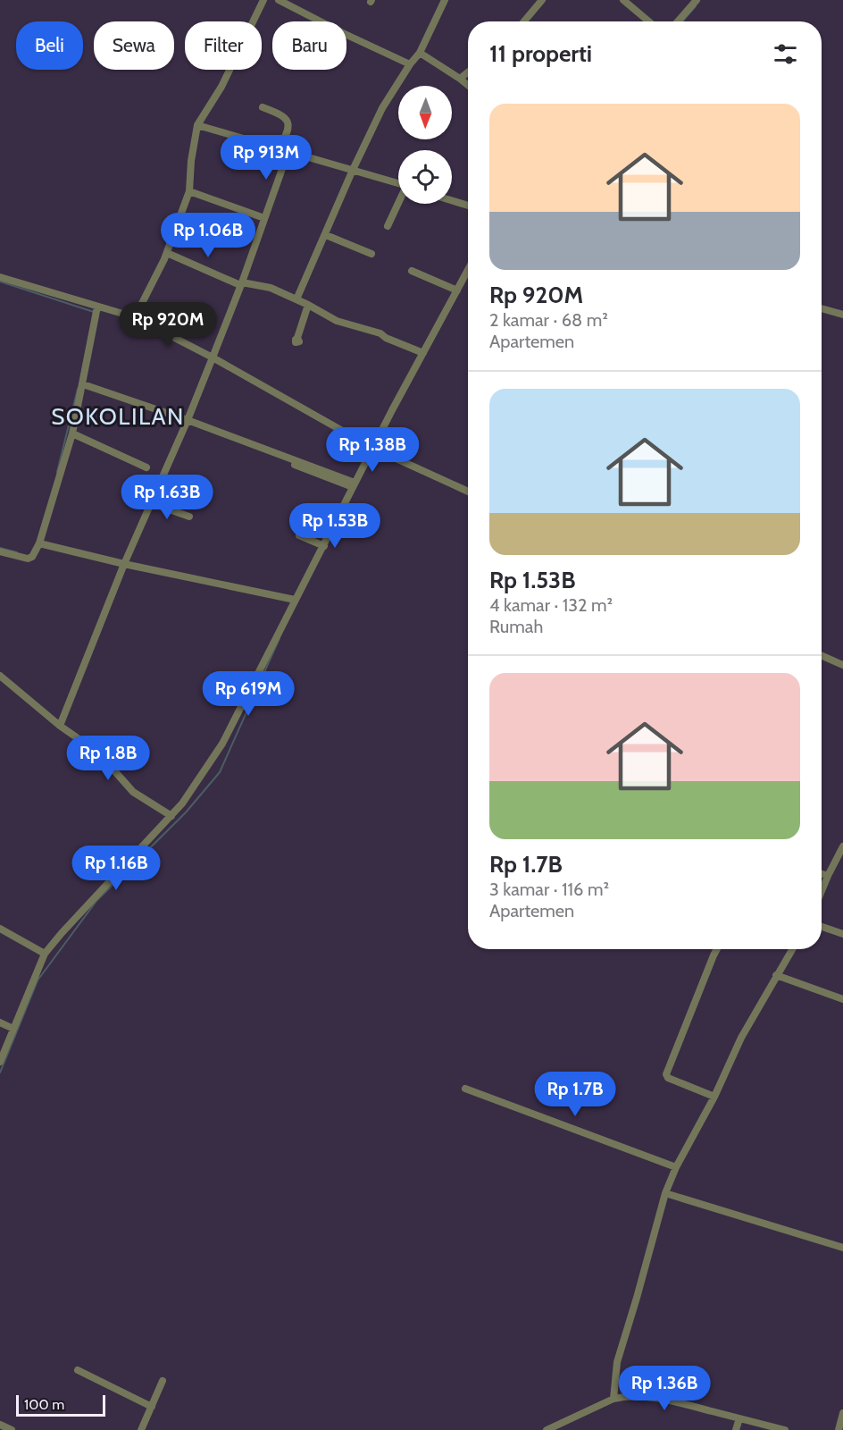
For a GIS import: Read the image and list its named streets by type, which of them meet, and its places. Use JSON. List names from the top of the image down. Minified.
{"districts":["SOKOLILAN"],"scale_bar":"100 m","north":"bottom","page":{"chip":["Beli","Sewa","Filter","Baru"],"heading":"11 properti","list":[{"name":"Rp 920M","note":"2 kamar · 68 m² · Apartemen"},{"name":"Rp 1.53B","note":"4 kamar · 132 m² · Rumah"},{"name":"Rp 1.7B","note":"3 kamar · 116 m² · Apartemen"}],"price":["Rp 913M","Rp 1.06B","Rp 920M","Rp 1.38B","Rp 1.63B","Rp 1.53B","Rp 619M","Rp 1.8B","Rp 1.16B","Rp 1.7B","Rp 1.36B"],"scale":"100 m"}}
